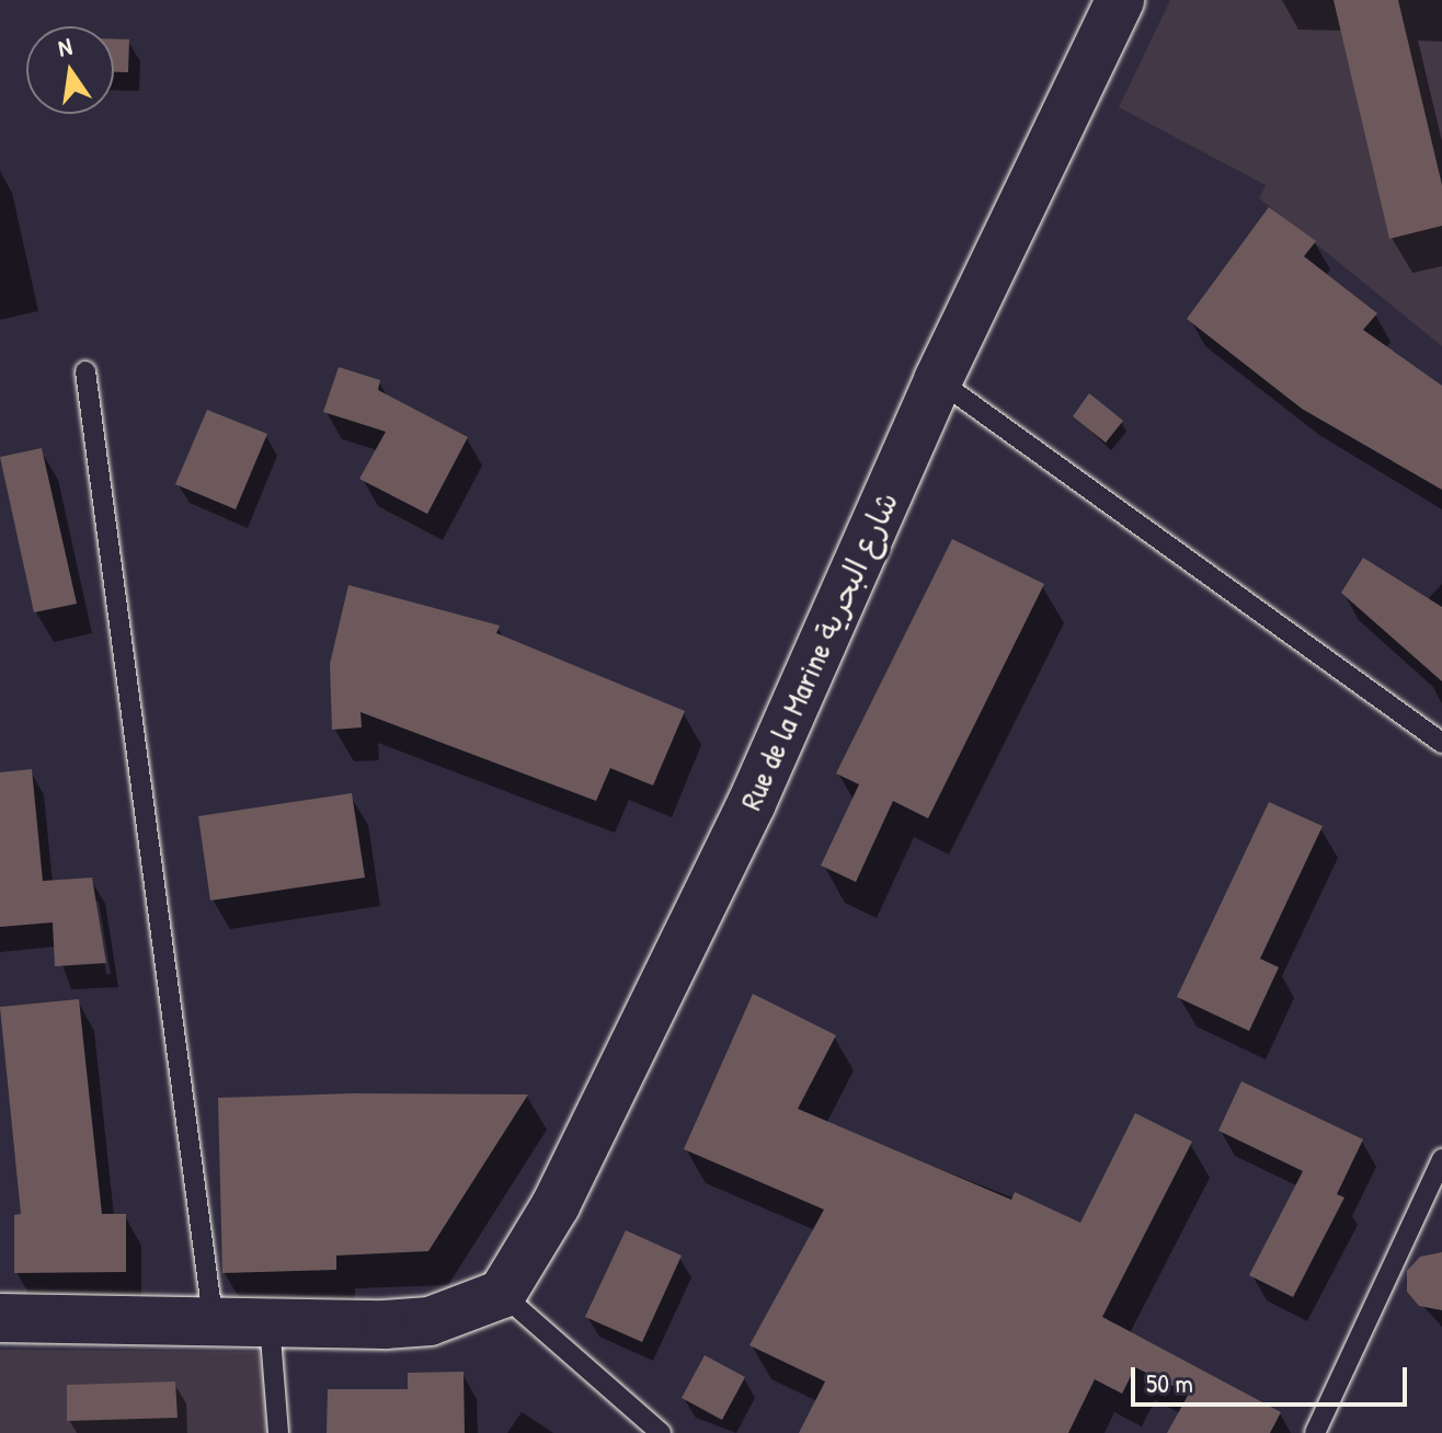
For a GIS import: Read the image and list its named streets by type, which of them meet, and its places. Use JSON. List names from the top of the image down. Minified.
{"streets":{"street":["Rue de la Marine شارع البحرية"]},"scale_bar":"50 m","north":"top"}
